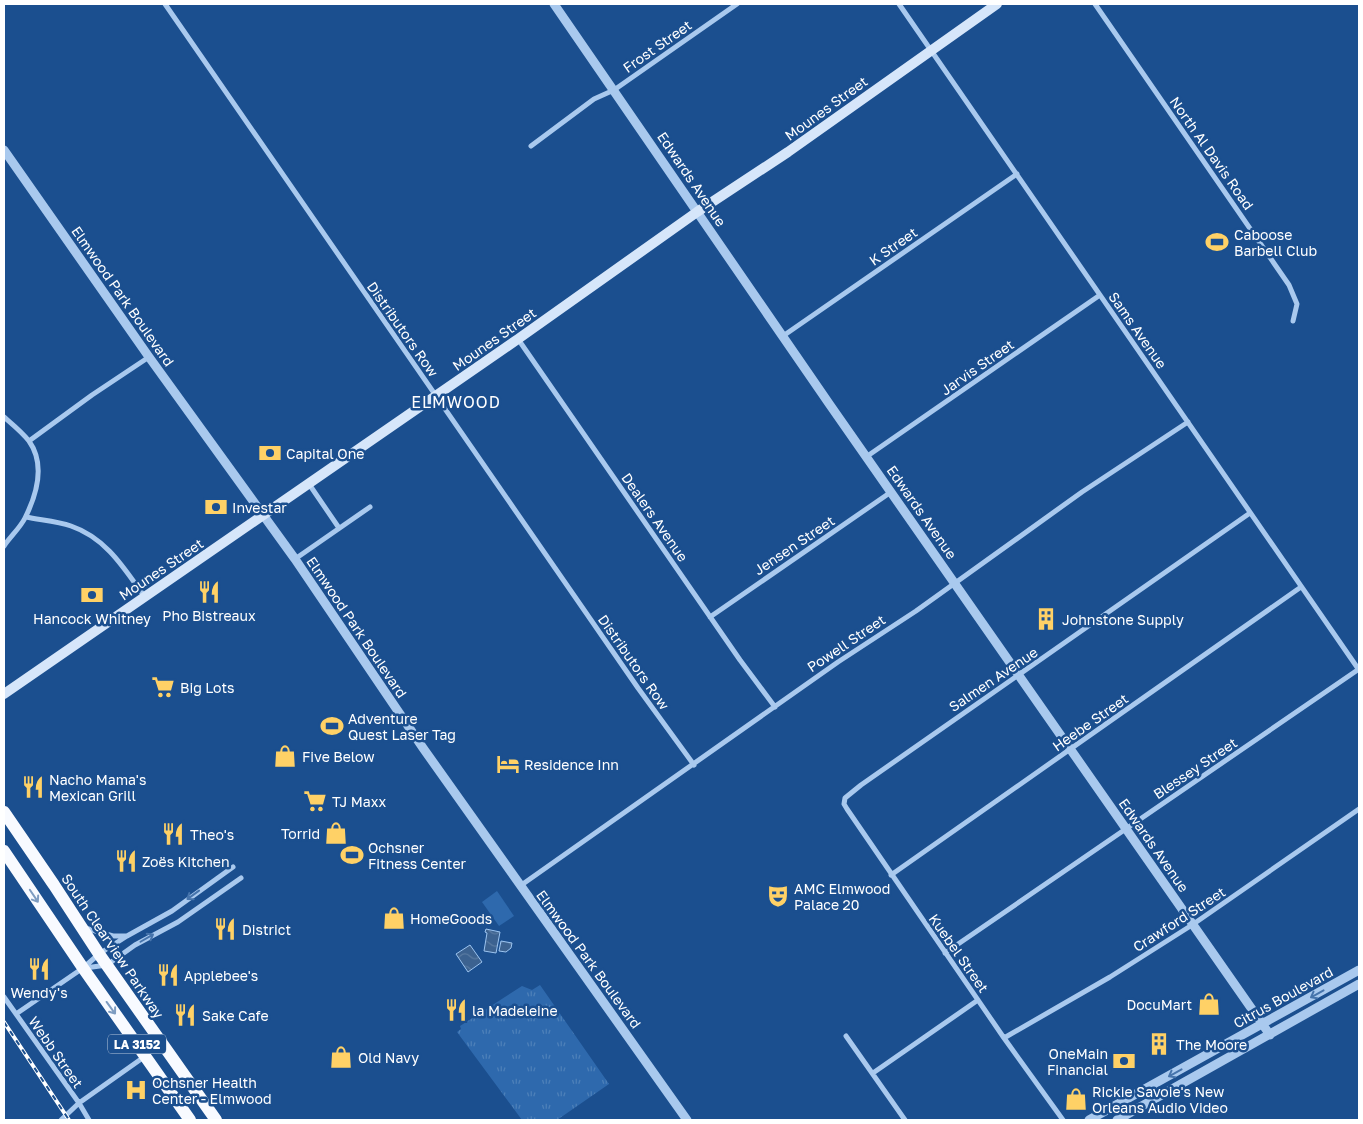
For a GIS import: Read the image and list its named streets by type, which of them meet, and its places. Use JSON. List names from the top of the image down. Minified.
{"streets":{"highway":["South Clearview Parkway","LA 3152"],"main road":["Mounes Street"],"street":["Frost Street","North Al Davis Road","Edwards Avenue","K Street","Elmwood Park Boulevard","Distributors Row","Sams Avenue","Jarvis Street","Dealers Avenue","Jensen Street","Powell Street","Salmen Avenue","Heebe Street","Blessey Street","Crawford Street","Kuebel Street","Citrus Boulevard","Webb Street"]},"crossings":[["Frost Street","Edwards Avenue"],["Mounes Street","Edwards Avenue"],["Mounes Street","Elmwood Park Boulevard"],["Mounes Street","Distributors Row"],["Mounes Street","Sams Avenue"],["Mounes Street","Dealers Avenue"],["Edwards Avenue","K Street"],["Edwards Avenue","Jarvis Street"],["Edwards Avenue","Jensen Street"],["Edwards Avenue","Powell Street"],["Edwards Avenue","Salmen Avenue"],["Edwards Avenue","Heebe Street"],["Edwards Avenue","Blessey Street"],["Edwards Avenue","Crawford Street"],["Edwards Avenue","Citrus Boulevard"],["K Street","Sams Avenue"],["Elmwood Park Boulevard","Powell Street"],["Distributors Row","Powell Street"],["Sams Avenue","Jarvis Street"],["Sams Avenue","Powell Street"],["Sams Avenue","Salmen Avenue"],["Sams Avenue","Heebe Street"],["Sams Avenue","Blessey Street"],["Dealers Avenue","Jensen Street"],["Dealers Avenue","Powell Street"],["Salmen Avenue","Kuebel Street"],["Heebe Street","Kuebel Street"],["Blessey Street","Kuebel Street"],["Crawford Street","Kuebel Street"]],"districts":["ELMWOOD"],"places":{"sports":["Caboose Barbell Club","Adventure Quest Laser Tag","Ochsner Fitness Center"],"bank":["Capital One","Investar","Hancock Whitney","OneMain Financial"],"restaurant":["Pho Bistreaux","Nacho Mama's Mexican Grill","Theo's","Zoës Kitchen","District","Wendy's","Applebee's","la Madeleine","Sake Cafe"],"building":["Johnstone Supply","The Moore"],"supermarket":["Big Lots","TJ Maxx"],"shop":["Five Below","Torrid","HomeGoods","DocuMart","Old Navy","Rickie Savoie's New Orleans Audio Video"],"hotel":["Residence Inn"],"theatre":["AMC Elmwood Palace 20"],"hospital":["Ochsner Health Center - Elmwood"]}}
